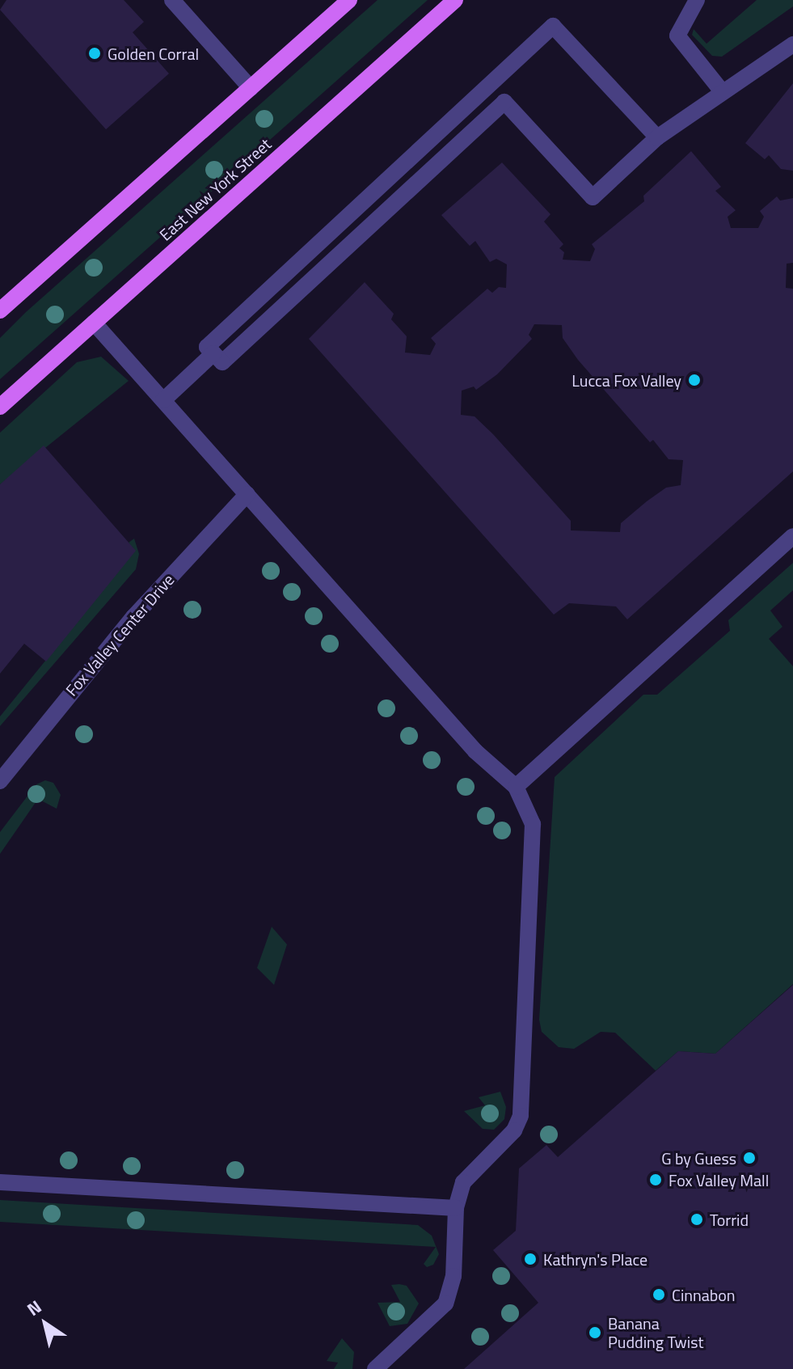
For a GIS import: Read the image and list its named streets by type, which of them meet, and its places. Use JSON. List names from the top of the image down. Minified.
{"streets":{"main road":["East New York Street"],"street":["Fox Valley Center Drive"]},"places":["Golden Corral","Lucca Fox Valley","G by Guess","Fox Valley Mall","Torrid","Kathryn's Place","Cinnabon","Banana Pudding Twist"],"north":"top left"}
